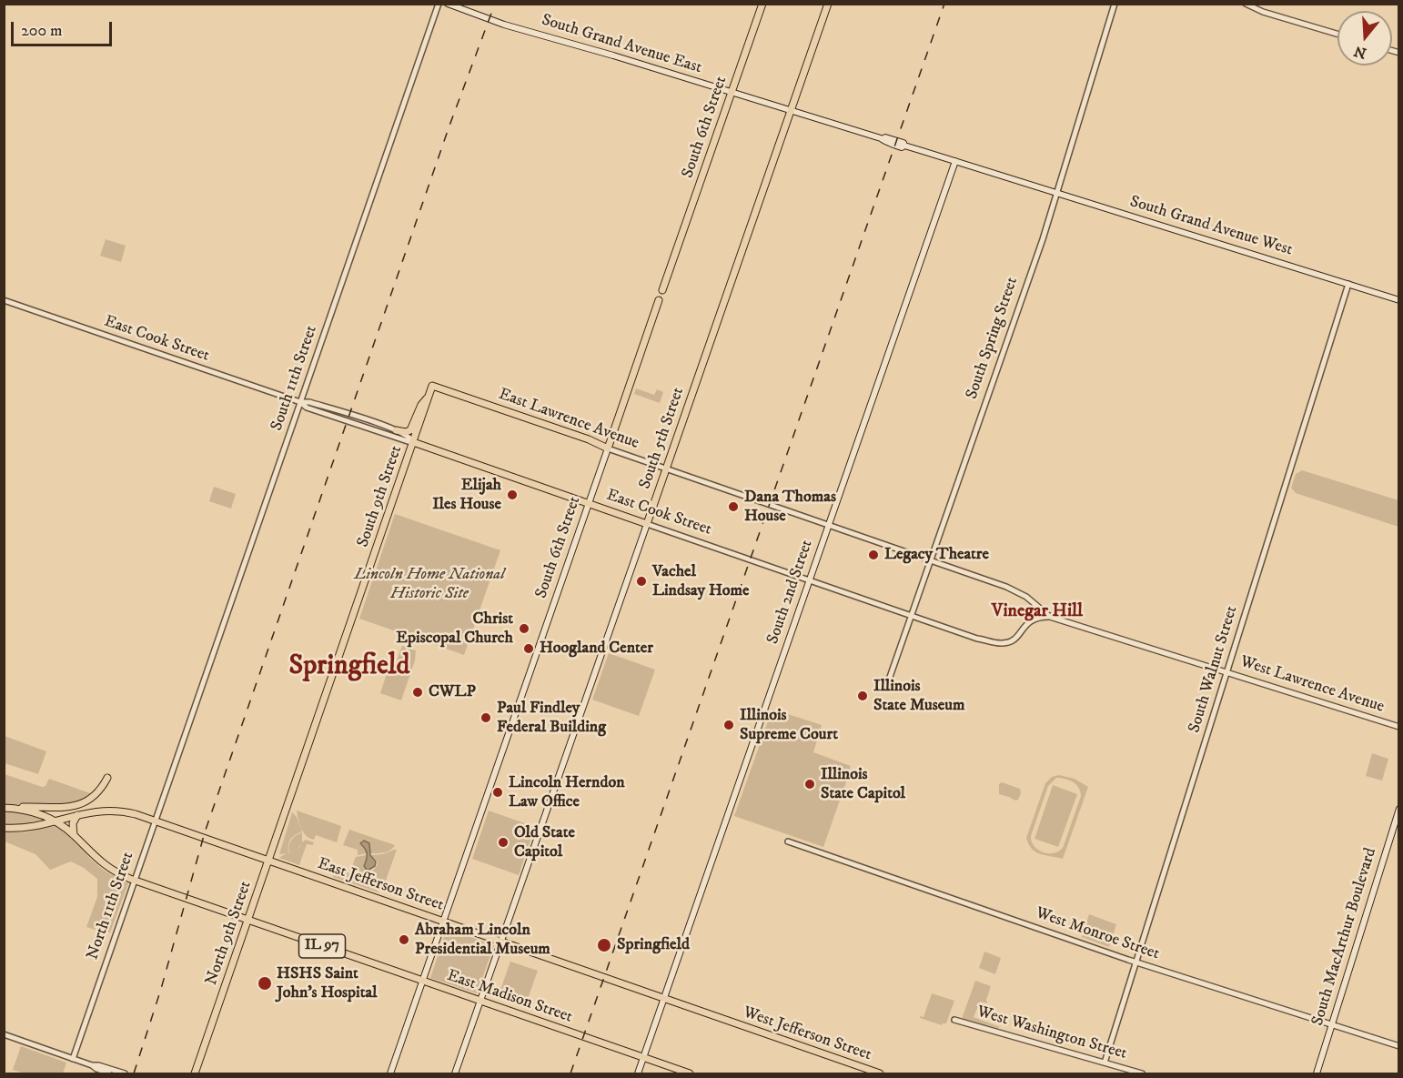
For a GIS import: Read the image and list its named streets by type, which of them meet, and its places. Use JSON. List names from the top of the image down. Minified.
{"streets":{"main road":["South Grand Avenue East","South 6th Street","South Grand Avenue West","East Cook Street","East Lawrence Avenue","South 5th Street","South 9th Street","South 2nd Street","East Jefferson Street","North 9th Street","South MacArthur Boulevard","IL 97","East Madison Street","West Jefferson Street"],"street":["South Spring Street","South 11th Street","South Walnut Street","West Lawrence Avenue","North 11th Street","West Monroe Street","West Washington Street"]},"crossings":[["South Grand Avenue East","South 6th Street"],["South Grand Avenue East","South Grand Avenue West"],["South Grand Avenue East","South 5th Street"],["South Grand Avenue East","South 2nd Street"],["South 6th Street","East Cook Street"],["South 6th Street","East Lawrence Avenue"],["South 6th Street","East Jefferson Street"],["South 6th Street","East Madison Street"],["South Grand Avenue West","South Spring Street"],["South Grand Avenue West","South Walnut Street"],["South Spring Street","East Cook Street"],["South Spring Street","West Lawrence Avenue"],["East Cook Street","South 11th Street"],["East Cook Street","South 5th Street"],["East Cook Street","South 9th Street"],["East Cook Street","South 2nd Street"],["East Cook Street","West Lawrence Avenue"],["South 11th Street","North 11th Street"],["East Lawrence Avenue","South 5th Street"],["East Lawrence Avenue","South 9th Street"],["East Lawrence Avenue","South 2nd Street"],["East Lawrence Avenue","West Lawrence Avenue"],["South 5th Street","East Jefferson Street"],["South 5th Street","East Madison Street"],["South 9th Street","North 9th Street"],["South 2nd Street","East Jefferson Street"],["South 2nd Street","East Madison Street"],["South Walnut Street","West Lawrence Avenue"],["South Walnut Street","West Monroe Street"],["South Walnut Street","West Washington Street"],["East Jefferson Street","North 11th Street"],["East Jefferson Street","North 9th Street"],["East Jefferson Street","East Madison Street"],["East Jefferson Street","West Jefferson Street"],["North 11th Street","East Madison Street"],["North 9th Street","East Madison Street"],["West Monroe Street","South MacArthur Boulevard"]],"districts":["Vinegar Hill","Springfield"],"parks":["Lincoln Home National Historic Site"],"places":["Elijah Iles House","Dana Thomas House","Legacy Theatre","Vachel Lindsay Home","Christ Episcopal Church","Hoogland Center","CWLP","Illinois State Museum","Paul Findley Federal Building","Illinois Supreme Court","Illinois State Capitol","Lincoln Herndon Law Office","Old State Capitol","Abraham Lincoln Presidential Museum","Springfield","HSHS Saint John's Hospital"],"scale_bar":"200 m","north":"bottom"}
